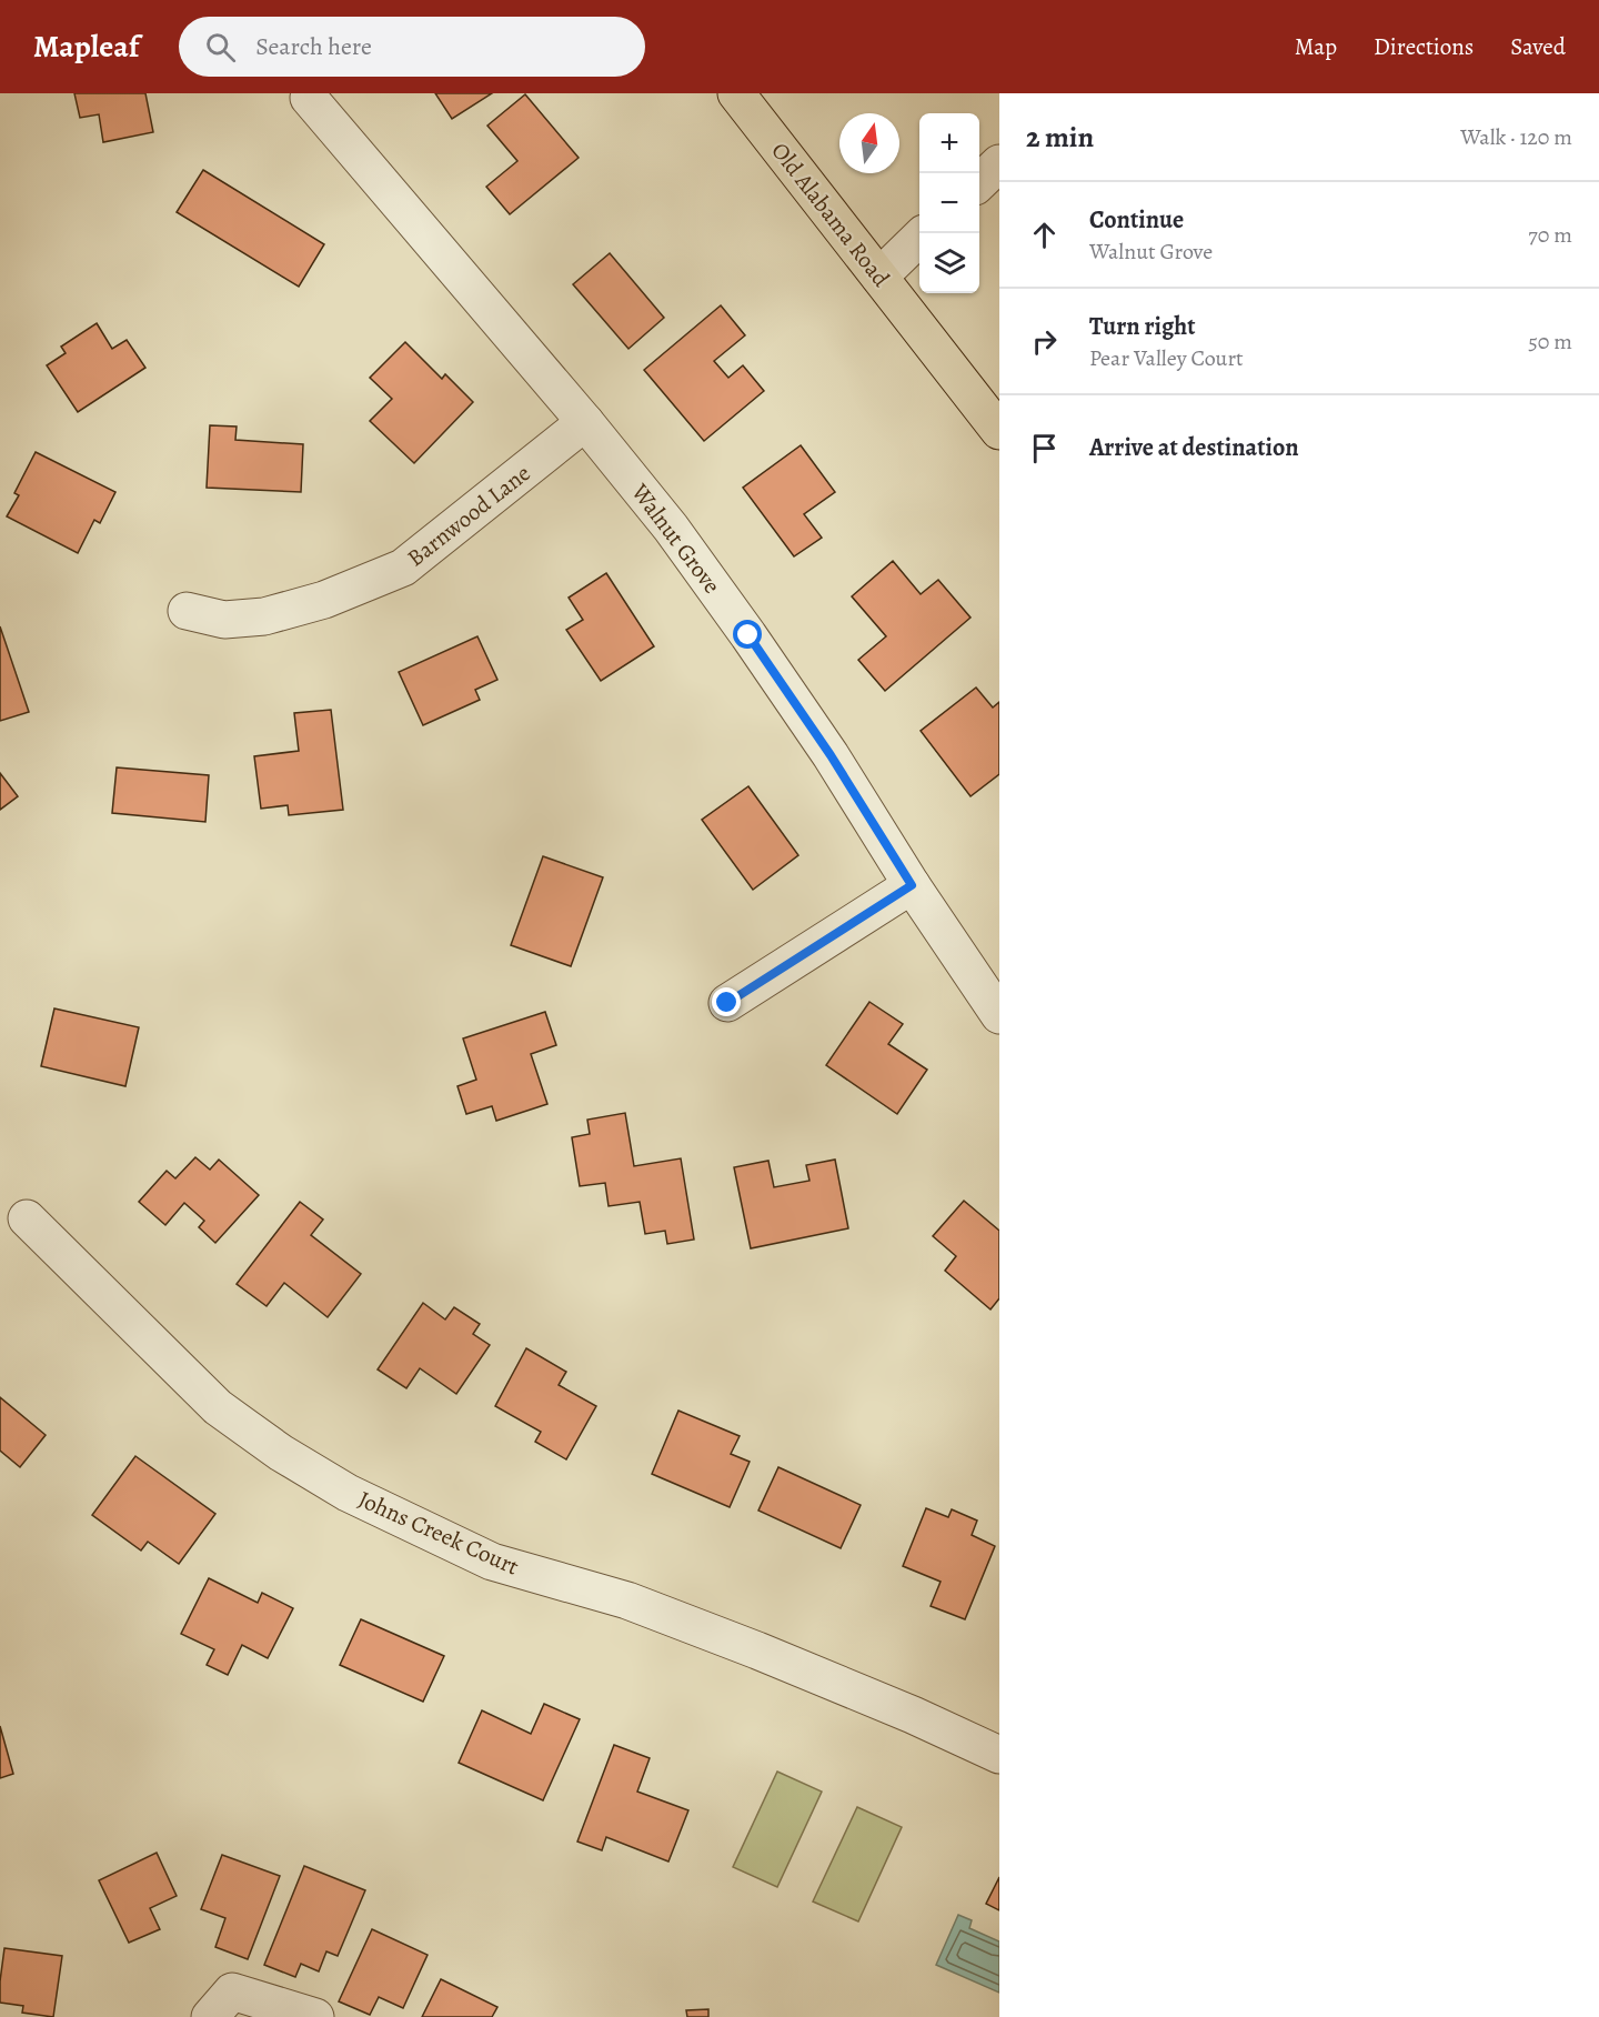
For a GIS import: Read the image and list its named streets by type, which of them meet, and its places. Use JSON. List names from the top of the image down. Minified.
{"streets":{"main road":["Old Alabama Road"],"street":["Barnwood Lane","Walnut Grove","Johns Creek Court"]},"crossings":[["Barnwood Lane","Walnut Grove"]],"north":"top","page":{"header":"Mapleaf","search":"Search here","nav":["Map","Directions","Saved"],"heading":["2 min","Walk · 120 m"],"map_buttons":["+","−"],"list":[["Continue","Walnut Grove","70 m"],["Turn right","Pear Valley Court","50 m"],"Arrive at destination"]}}
